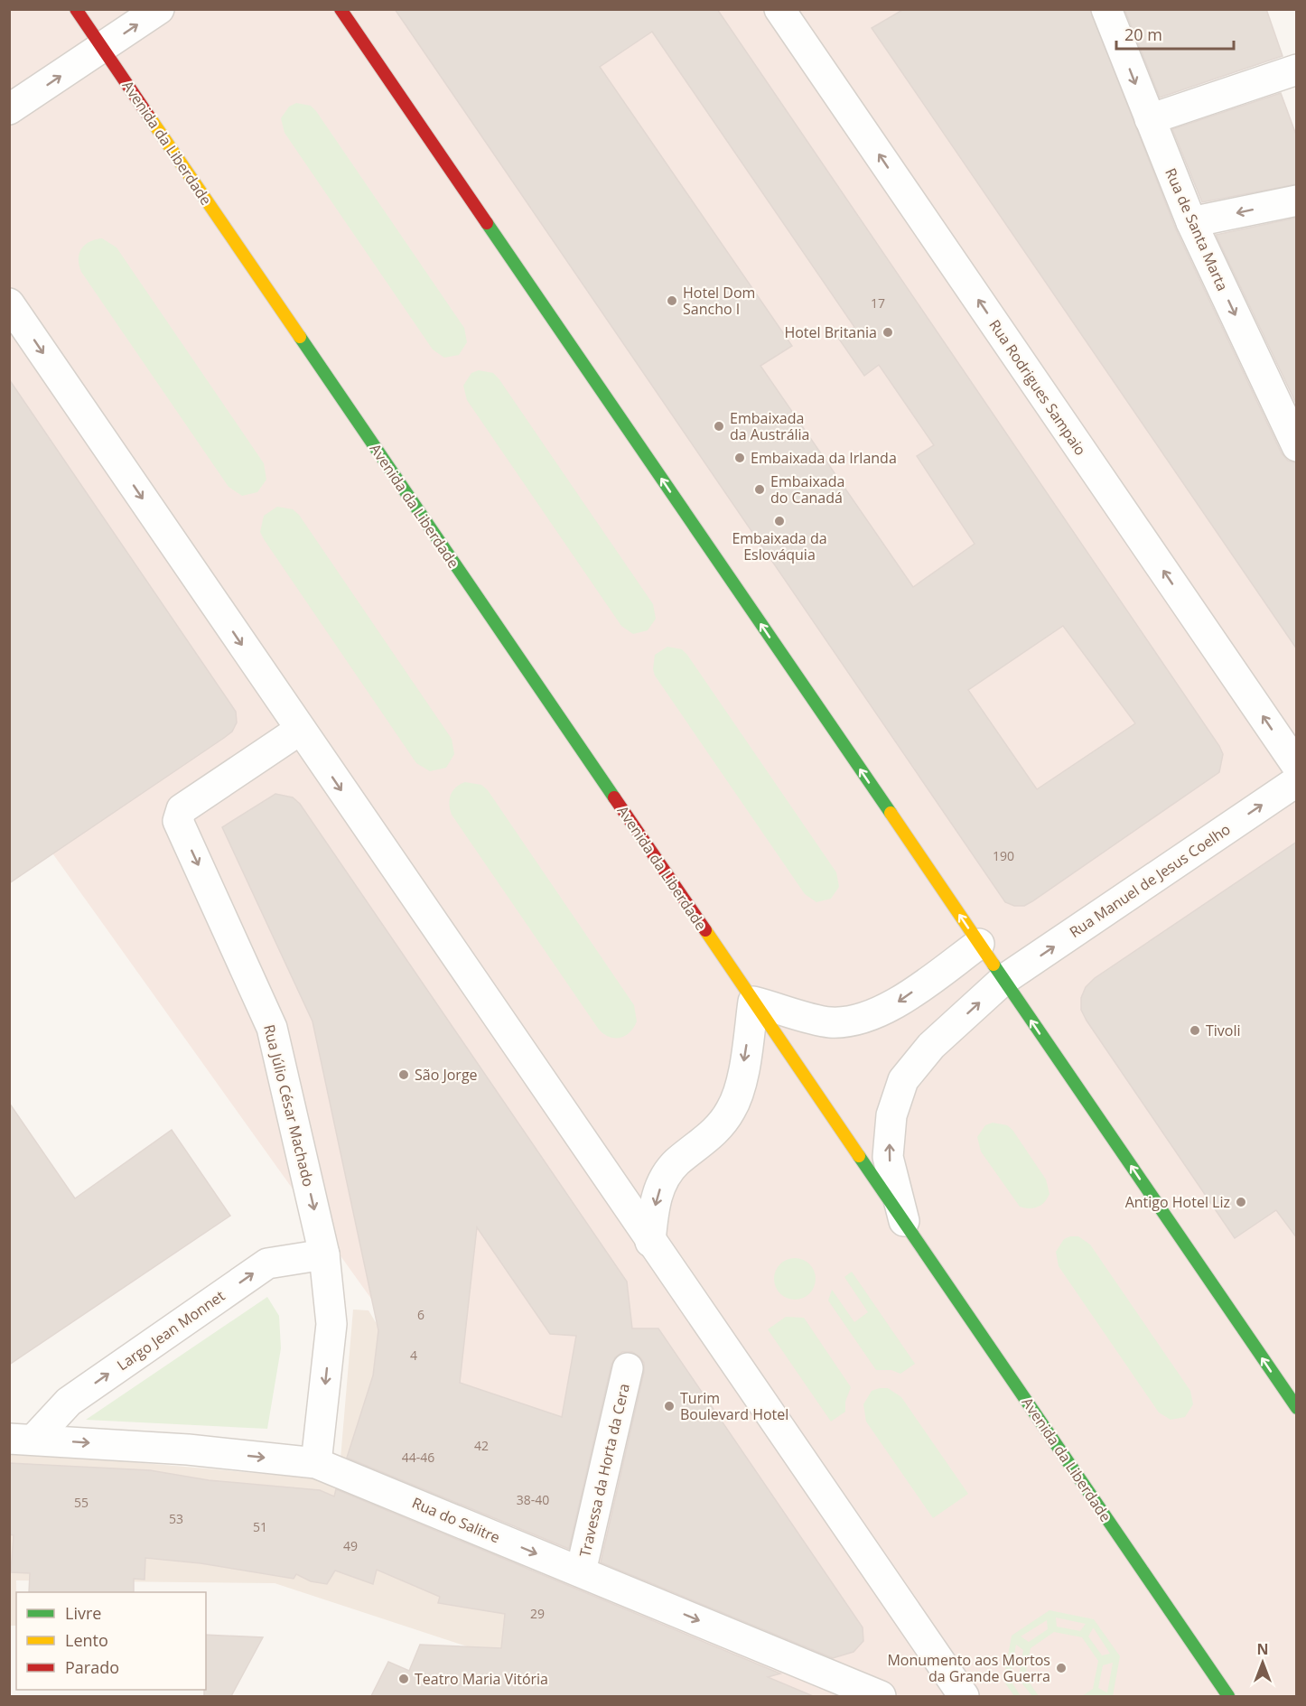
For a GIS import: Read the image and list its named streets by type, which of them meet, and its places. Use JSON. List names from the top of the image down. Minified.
{"streets":{"main road":["Avenida da Liberdade"],"street":["Rua de Santa Marta","Rua Rodrigues Sampaio","Rua Manuel de Jesus Coelho","Rua Júlio César Machado","Largo Jean Monnet","Travessa da Horta da Cera","Rua do Salitre"]},"crossings":[["Avenida da Liberdade","Rua Manuel de Jesus Coelho"],["Rua Júlio César Machado","Largo Jean Monnet"],["Rua Júlio César Machado","Rua do Salitre"],["Largo Jean Monnet","Rua do Salitre"],["Travessa da Horta da Cera","Rua do Salitre"]],"one_way":["Rua de Santa Marta","Rua Rodrigues Sampaio","Rua Manuel de Jesus Coelho","Rua Júlio César Machado","Largo Jean Monnet","Rua do Salitre"],"places":["Hotel Dom Sancho I","Hotel Britania","Embaixada da Austrália","Embaixada da Irlanda","Embaixada do Canadá","Embaixada da Eslováquia","Tivoli","São Jorge","Antigo Hotel Liz","Turim Boulevard Hotel","Monumento aos Mortos da Grande Guerra","Teatro Maria Vitória"],"house_numbers":["17","190","6","4","42","44-46","38-40","55","53","51","49","29"],"legend":["Livre","Lento","Parado"],"scale_bar":"20 m","north":"top"}
